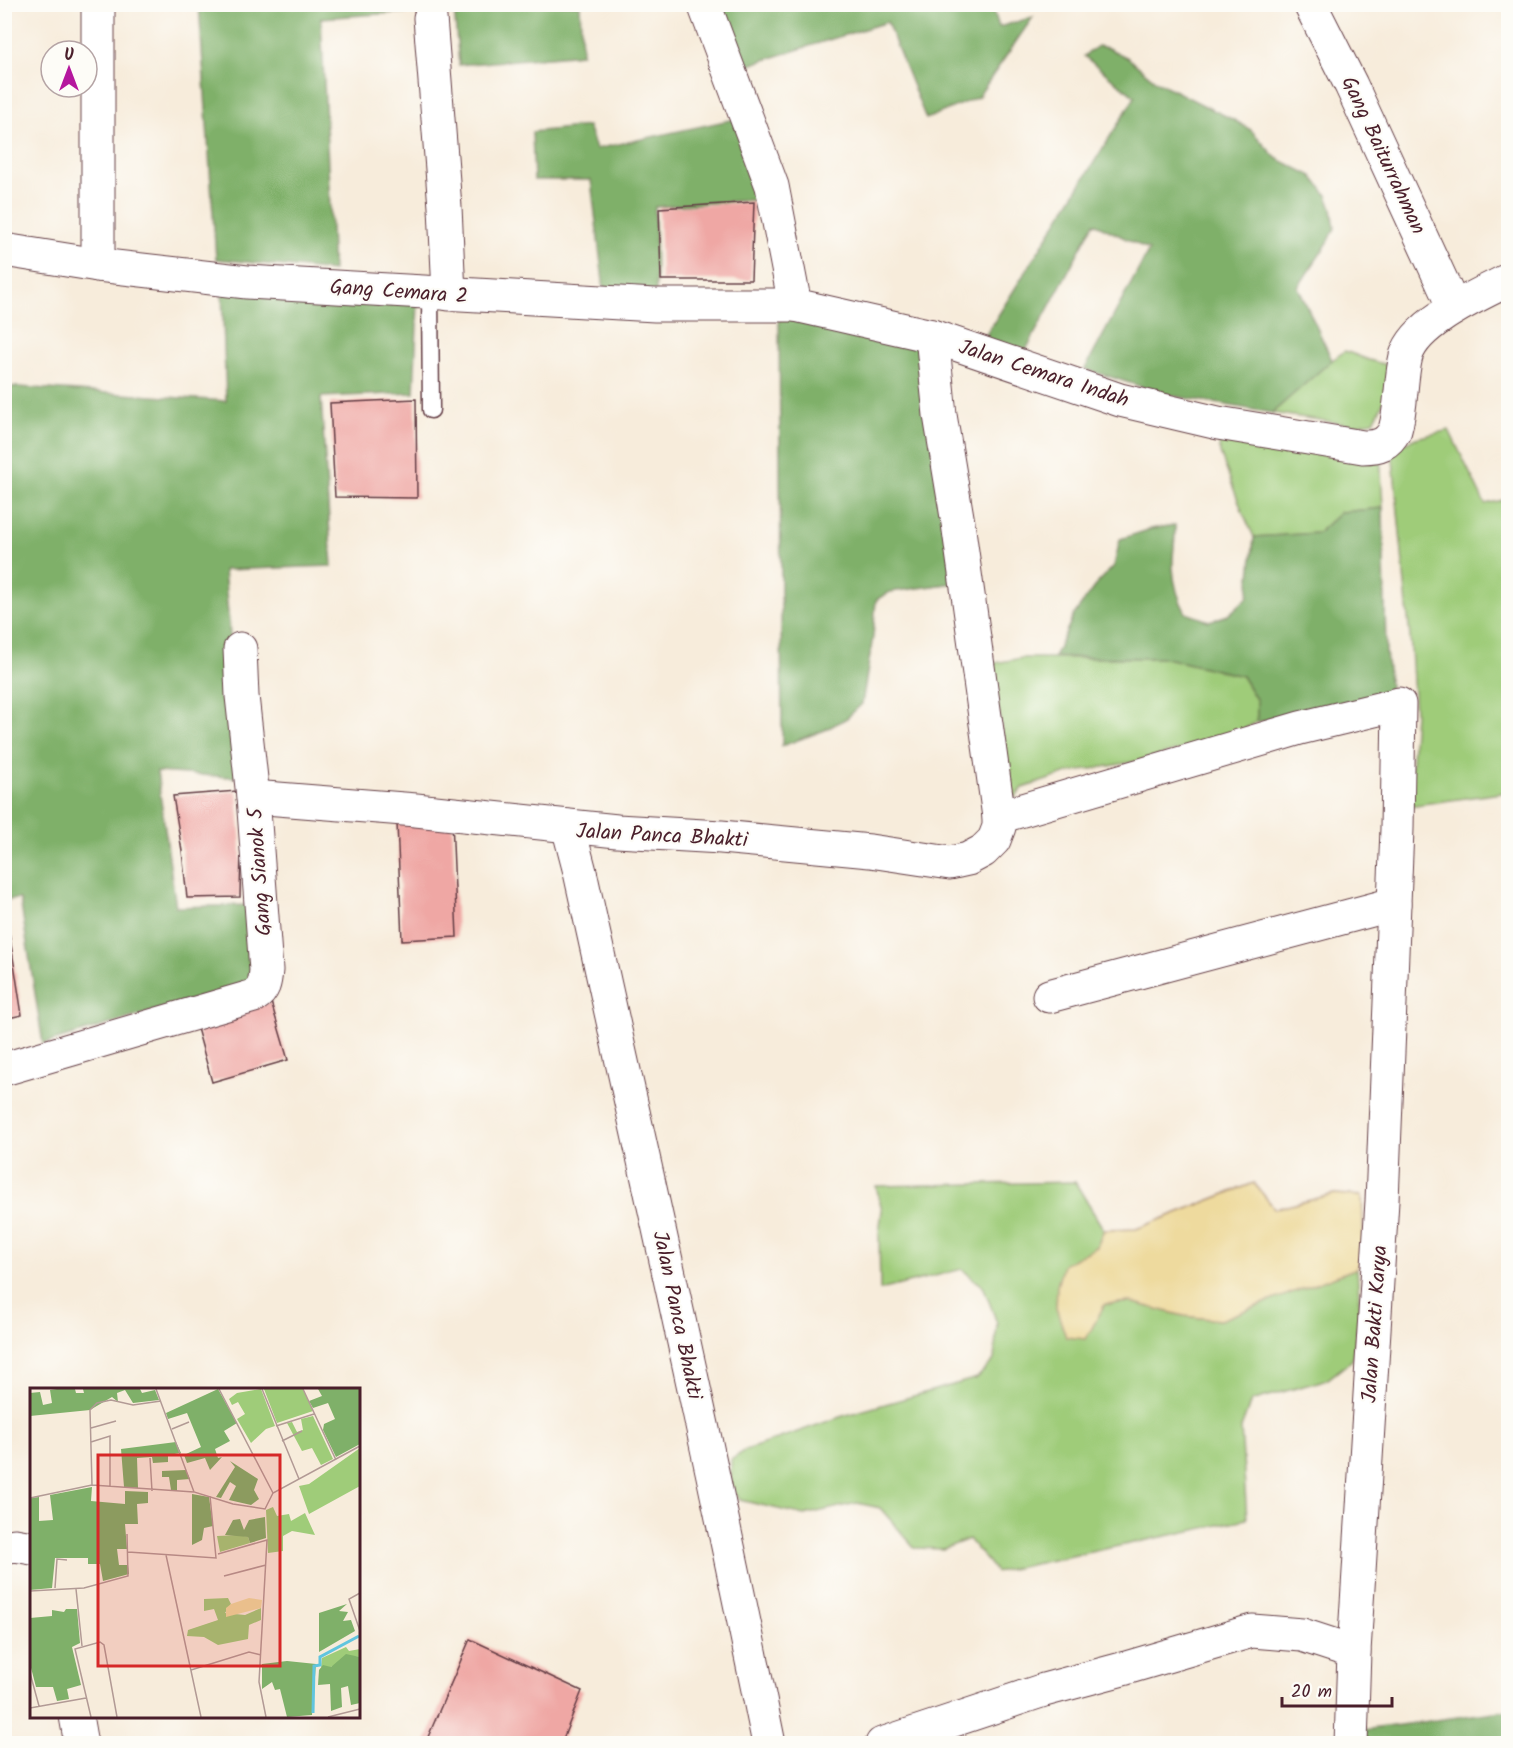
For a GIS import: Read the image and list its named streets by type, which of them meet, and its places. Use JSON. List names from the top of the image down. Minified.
{"streets":{"street":["Gang Baiturrahman","Gang Cemara 2","Jalan Cemara Indah","Jalan Panca Bhakti","Gang Sianok 5","Jalan Bakti Karya"]},"crossings":[["Gang Baiturrahman","Jalan Cemara Indah"],["Gang Cemara 2","Jalan Cemara Indah"],["Jalan Cemara Indah","Jalan Panca Bhakti"],["Jalan Panca Bhakti","Gang Sianok 5"],["Jalan Panca Bhakti","Jalan Bakti Karya"]],"scale_bar":"20 m","north":"top"}
